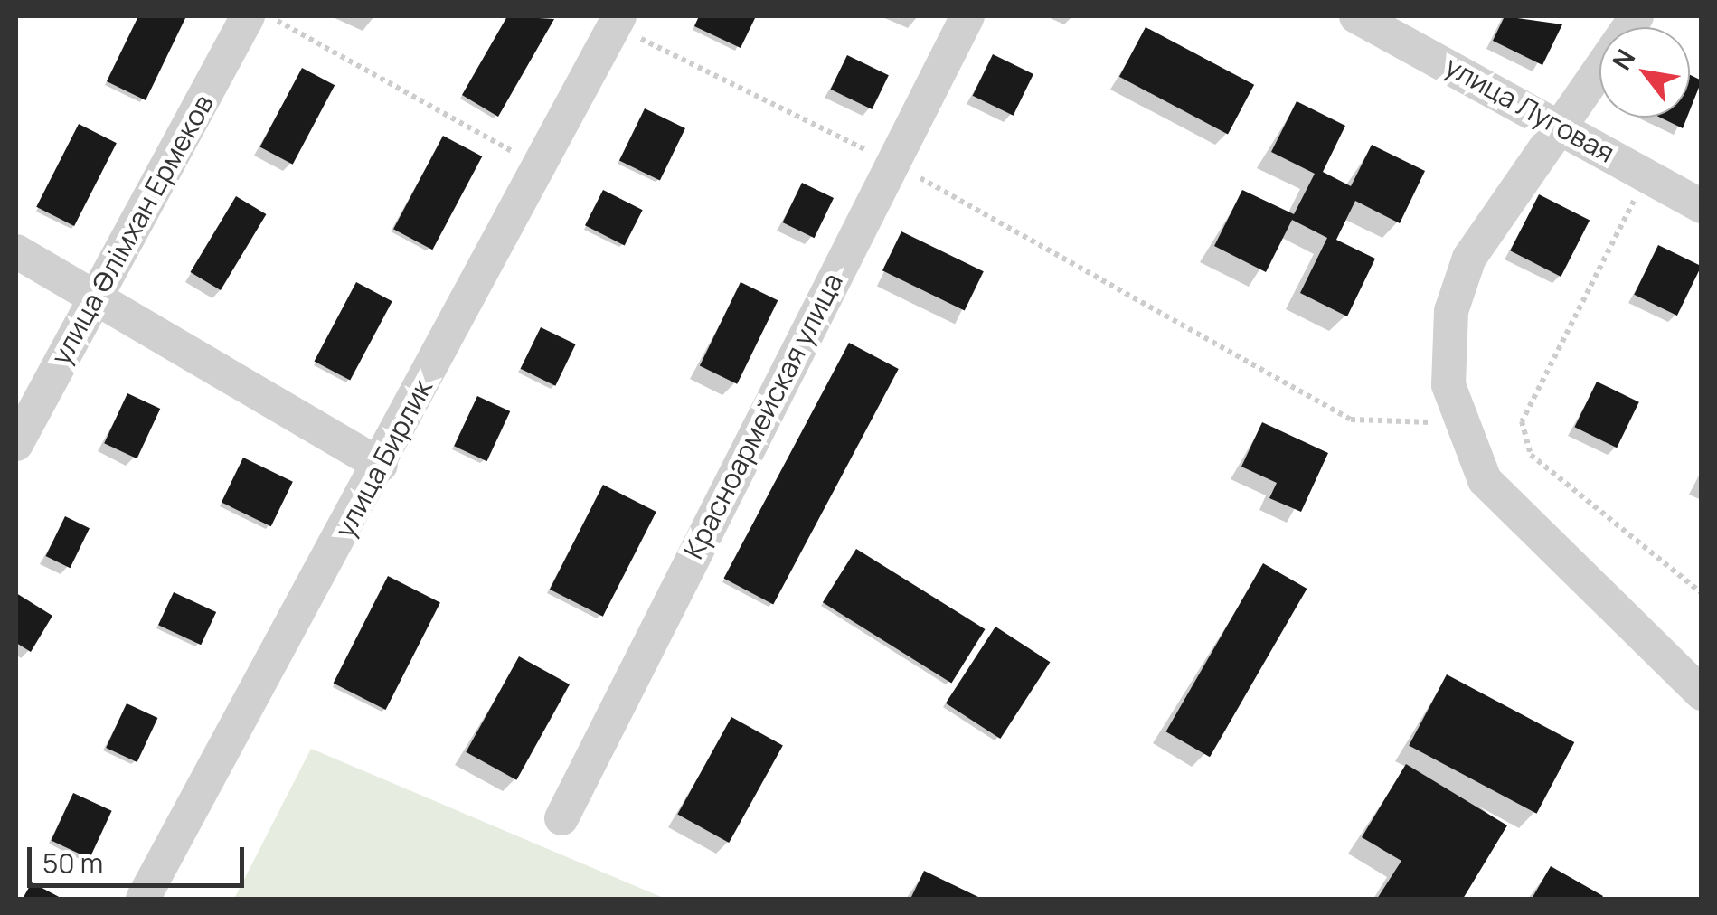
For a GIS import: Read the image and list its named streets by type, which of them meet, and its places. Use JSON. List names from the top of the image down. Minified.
{"streets":{"street":["улица Луговая","улица Әлімхан Ермеков","Красноармейская улица","улица Бирлик"]},"scale_bar":"50 m","north":"top left"}
